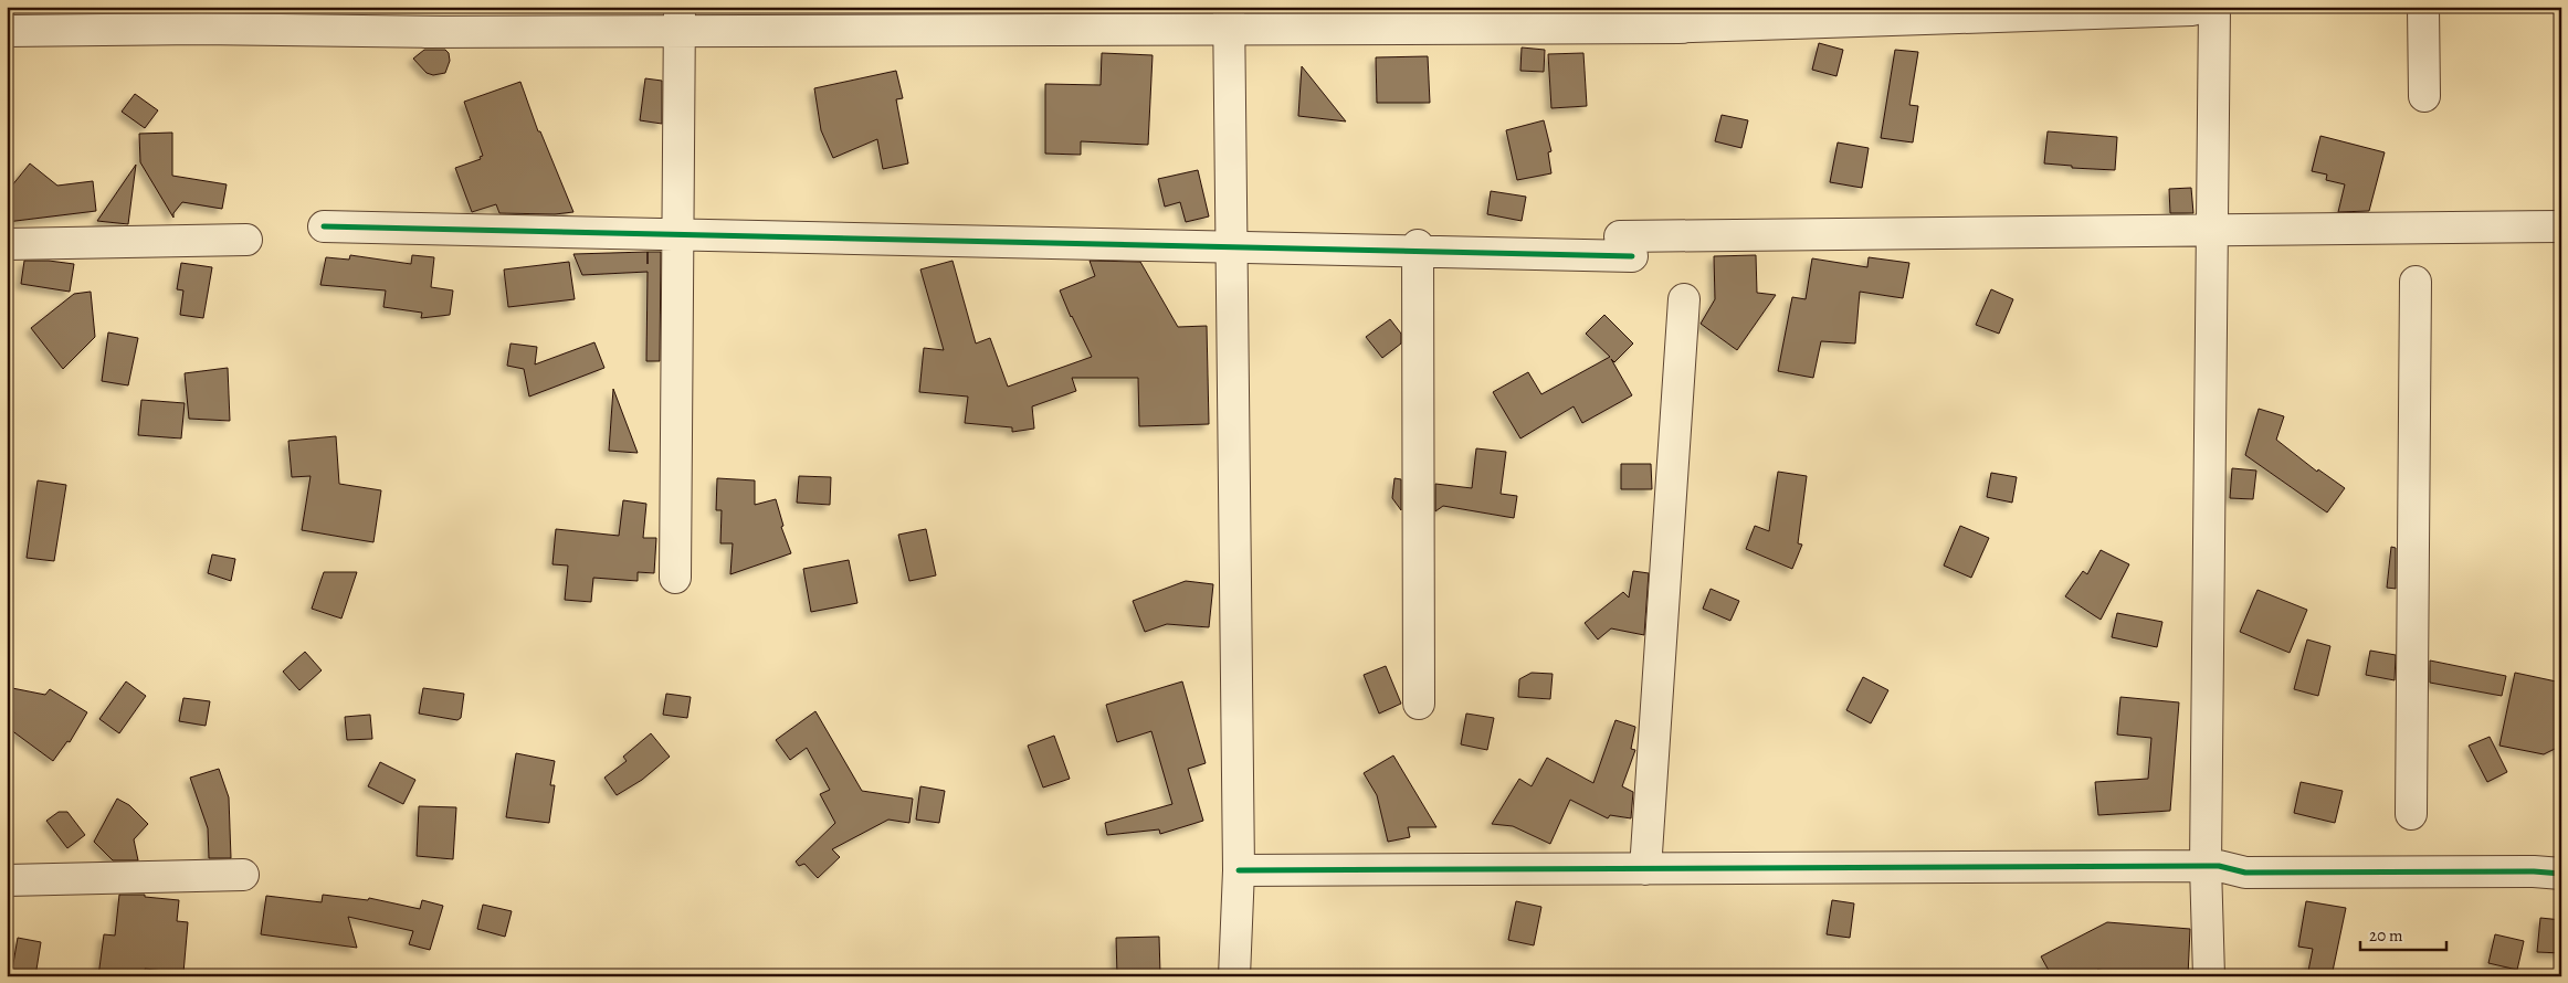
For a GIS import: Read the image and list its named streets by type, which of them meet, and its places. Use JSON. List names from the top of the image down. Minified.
{"scale_bar":"20 m"}
